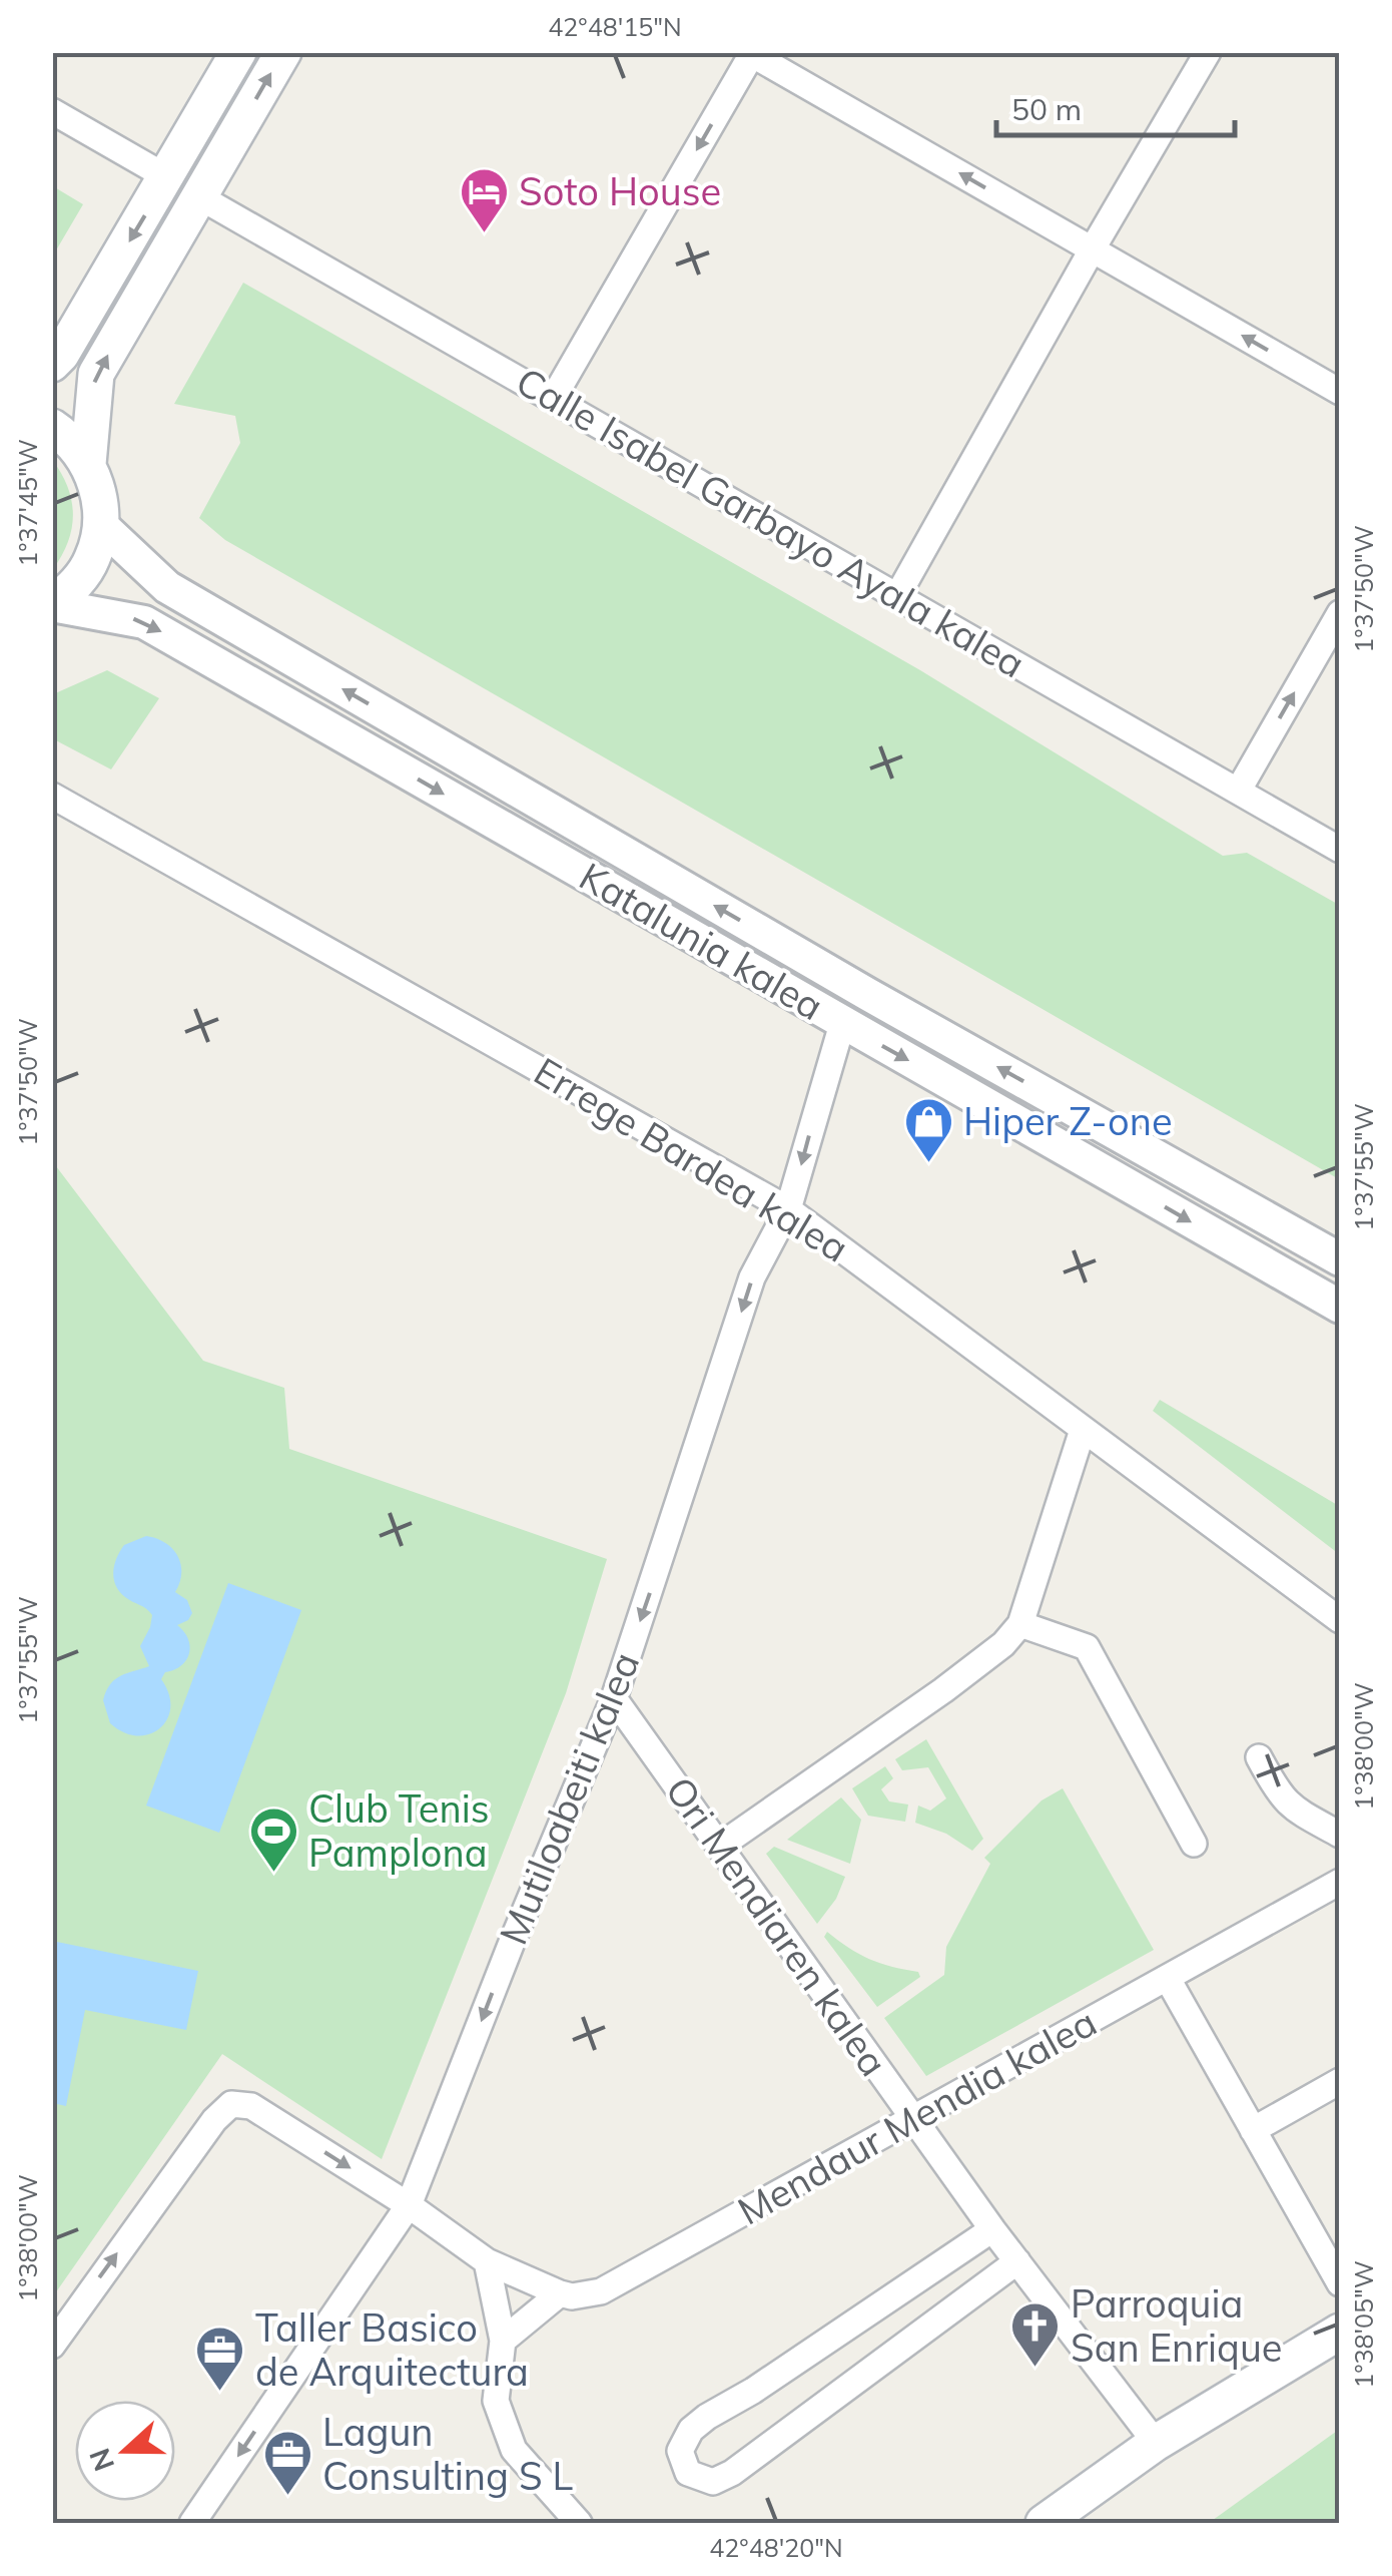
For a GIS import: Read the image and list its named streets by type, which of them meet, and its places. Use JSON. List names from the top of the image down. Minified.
{"streets":{"street":["Calle Isabel Garbayo Ayala kalea","Katalunia kalea","Errege Bardea kalea","Mutiloabeiti kalea","Ori Mendiaren kalea","Mendaur Mendia kalea"]},"crossings":[["Katalunia kalea","Mutiloabeiti kalea"],["Errege Bardea kalea","Mutiloabeiti kalea"],["Mutiloabeiti kalea","Ori Mendiaren kalea"],["Ori Mendiaren kalea","Mendaur Mendia kalea"]],"one_way":["Mutiloabeiti kalea"],"places":{"hotel":["Soto House"],"shop":["Hiper Z-one"],"sports":["Club Tenis Pamplona"],"church":["Parroquia San Enrique"],"office":["Taller Basico de Arquitectura","Lagun Consulting S L"]},"scale_bar":"50 m","north":"left","coordinates":["42°48'15\"N","1°37'45\"W","1°37'50\"W","1°37'55\"W","1°38'00\"W","1°38'05\"W","42°48'20\"N"]}
